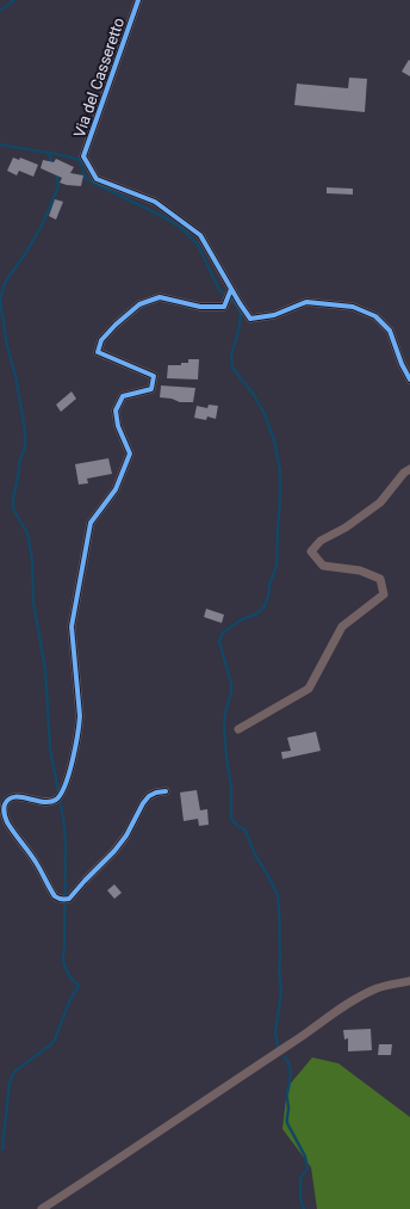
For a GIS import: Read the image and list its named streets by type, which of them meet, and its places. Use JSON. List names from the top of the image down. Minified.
{"streets":{"street":["Via del Casseretto"]}}
